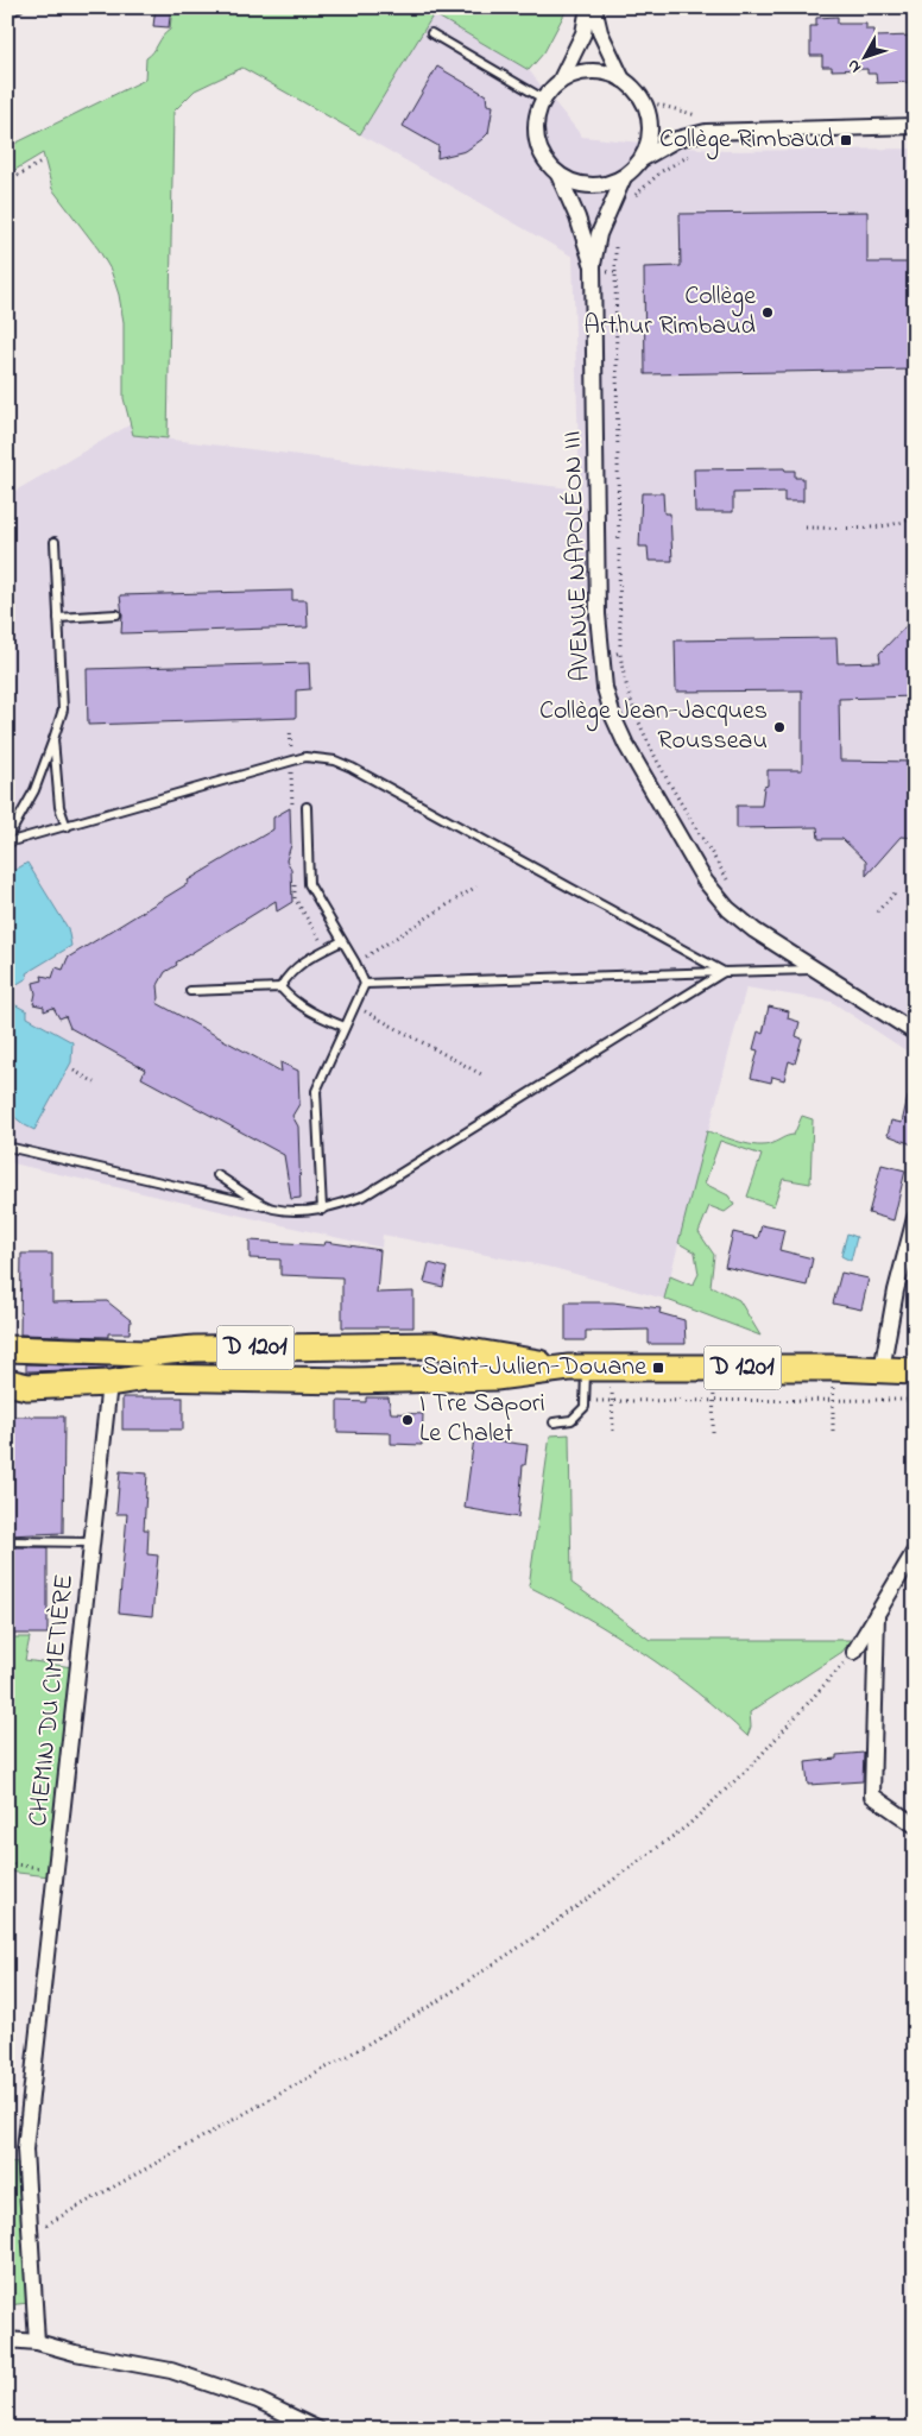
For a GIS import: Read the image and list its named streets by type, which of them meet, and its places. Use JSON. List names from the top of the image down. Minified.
{"streets":{"main road":["D 1201"],"street":["AVENUE NAPOLÉON III","CHEMIN DU CIMETIÈRE"]},"places":{"transit":["Collège Rimbaud","Saint-Julien-Douane"],"other":["Collège Arthur Rimbaud","Collège Jean-Jacques Rousseau","I Tre Sapori Le Chalet"]},"north":"bottom left"}
